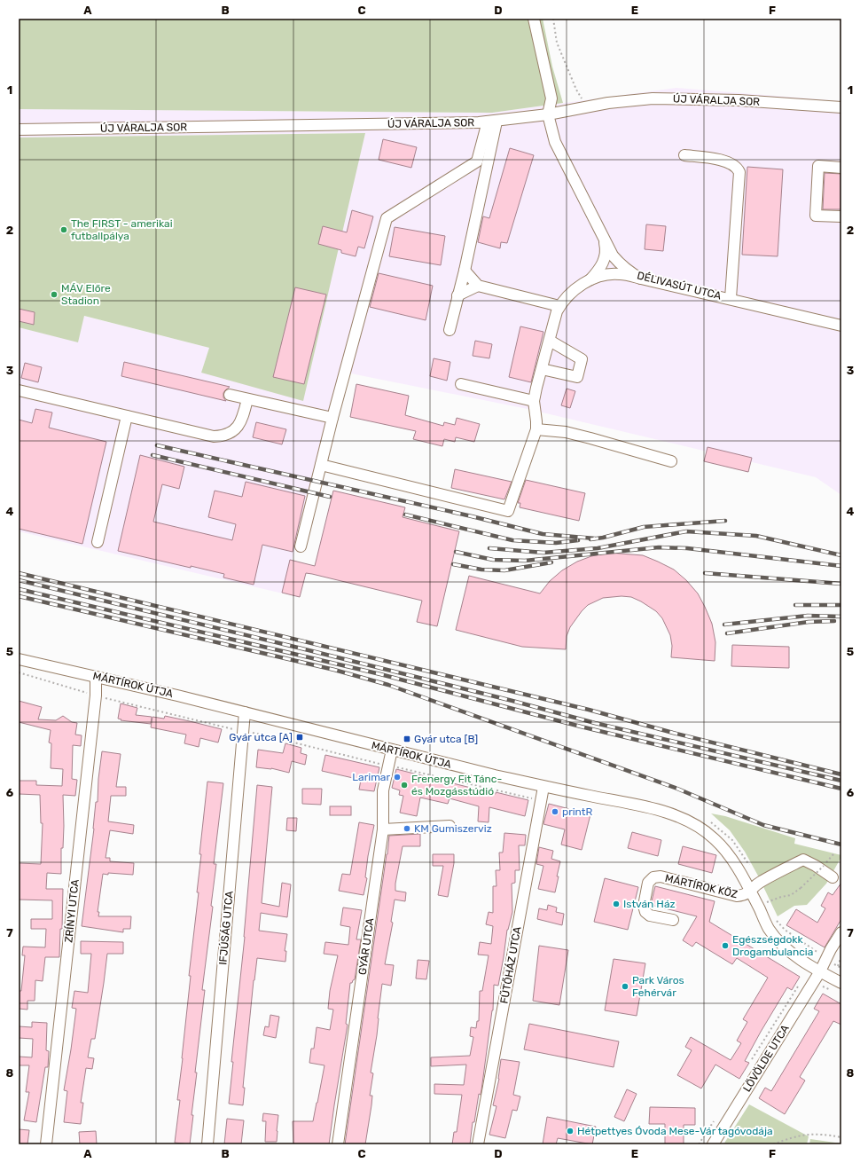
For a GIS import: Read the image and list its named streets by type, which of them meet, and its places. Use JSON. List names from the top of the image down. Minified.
{"streets":{"street":["ÚJ VÁRALJA SOR","DÉLIVASÚT UTCA","MÁRTÍROK ÚTJA","MÁRTÍROK KÖZ","ZRÍNYI UTCA","IFJÚSÁG UTCA","GYÁR UTCA","FŰTŐHÁZ UTCA","LÖVÖLDE UTCA"]},"crossings":[["ÚJ VÁRALJA SOR","DÉLIVASÚT UTCA"],["MÁRTÍROK ÚTJA","MÁRTÍROK KÖZ"],["MÁRTÍROK ÚTJA","ZRÍNYI UTCA"],["MÁRTÍROK ÚTJA","IFJÚSÁG UTCA"],["MÁRTÍROK ÚTJA","GYÁR UTCA"],["MÁRTÍROK ÚTJA","FŰTŐHÁZ UTCA"],["MÁRTÍROK ÚTJA","LÖVÖLDE UTCA"]],"places":{"other":["The FIRST - amerikai futballpálya","MÁV Előre Stadion","Larimar","Frenergy Fit Tánc- és Mozgásstúdió","printR","KM Gumiszerviz","István Ház","Egészségdokk Drogambulancia","Park Város Fehérvár","Hétpettyes Óvoda Mese-Vár tagóvodája"],"transit":["Gyár utca [A]","Gyár utca [B]"]},"grid":{"columns":["A","B","C","D","E","F"],"rows":["1","2","3","4","5","6","7","8"]}}
